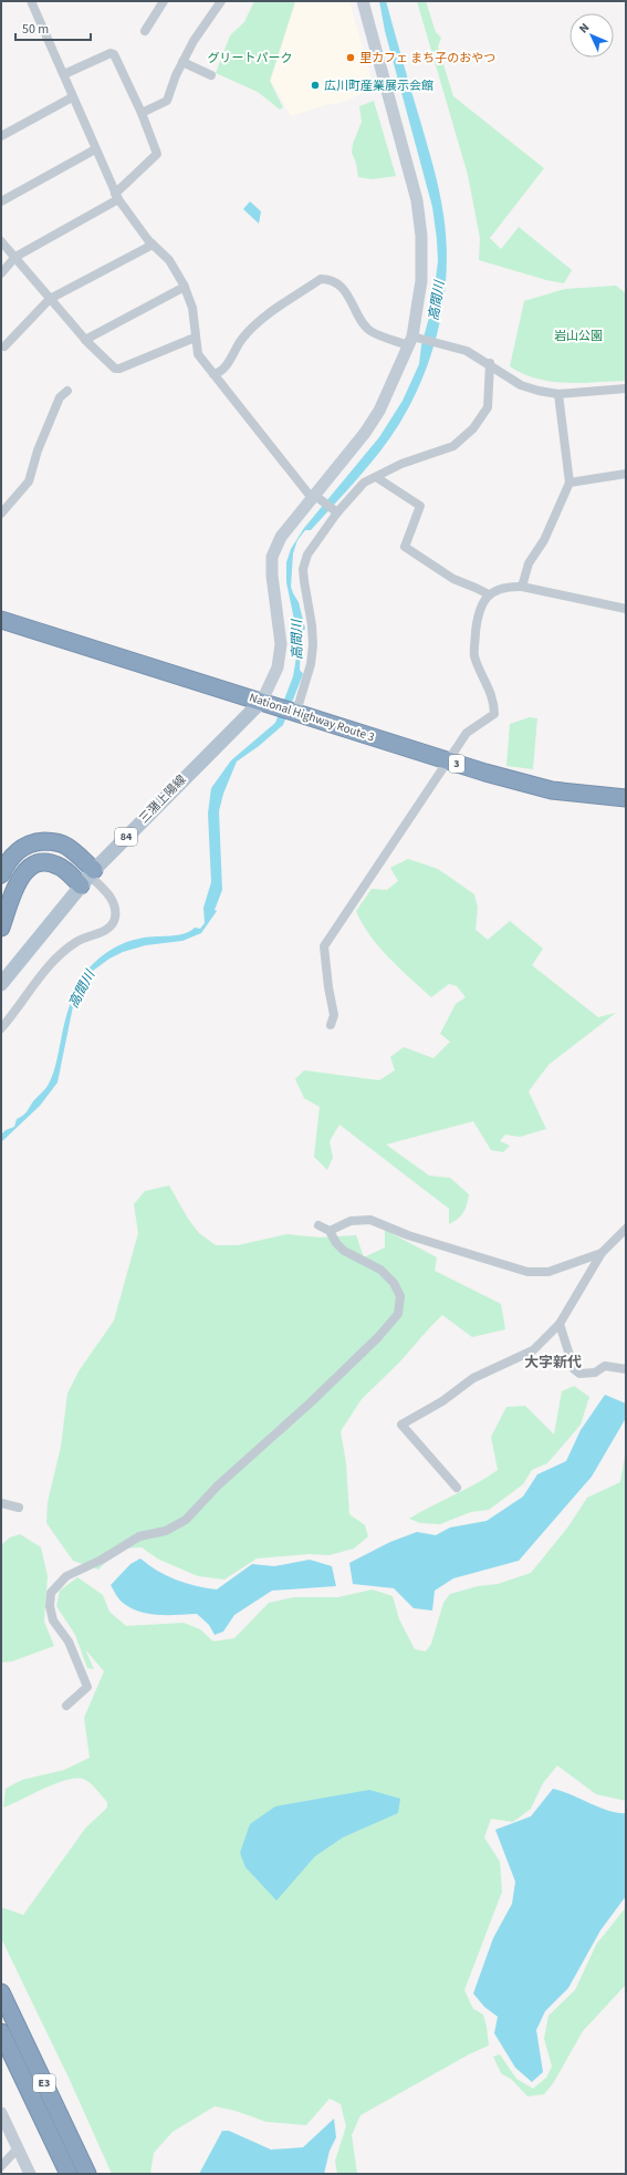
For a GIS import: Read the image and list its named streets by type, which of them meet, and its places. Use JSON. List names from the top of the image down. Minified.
{"streets":{"highway":["National Highway Route 3","3","E3"],"main road":["三潴上陽線","84"]},"crossings":[["National Highway Route 3","三潴上陽線"]],"districts":["大字新代"],"water":["高間川"],"parks":["グリートパーク","岩山公園"],"places":["里カフェ まち子のおやつ","広川町産業展示会館"],"scale_bar":"50 m","north":"top left"}
